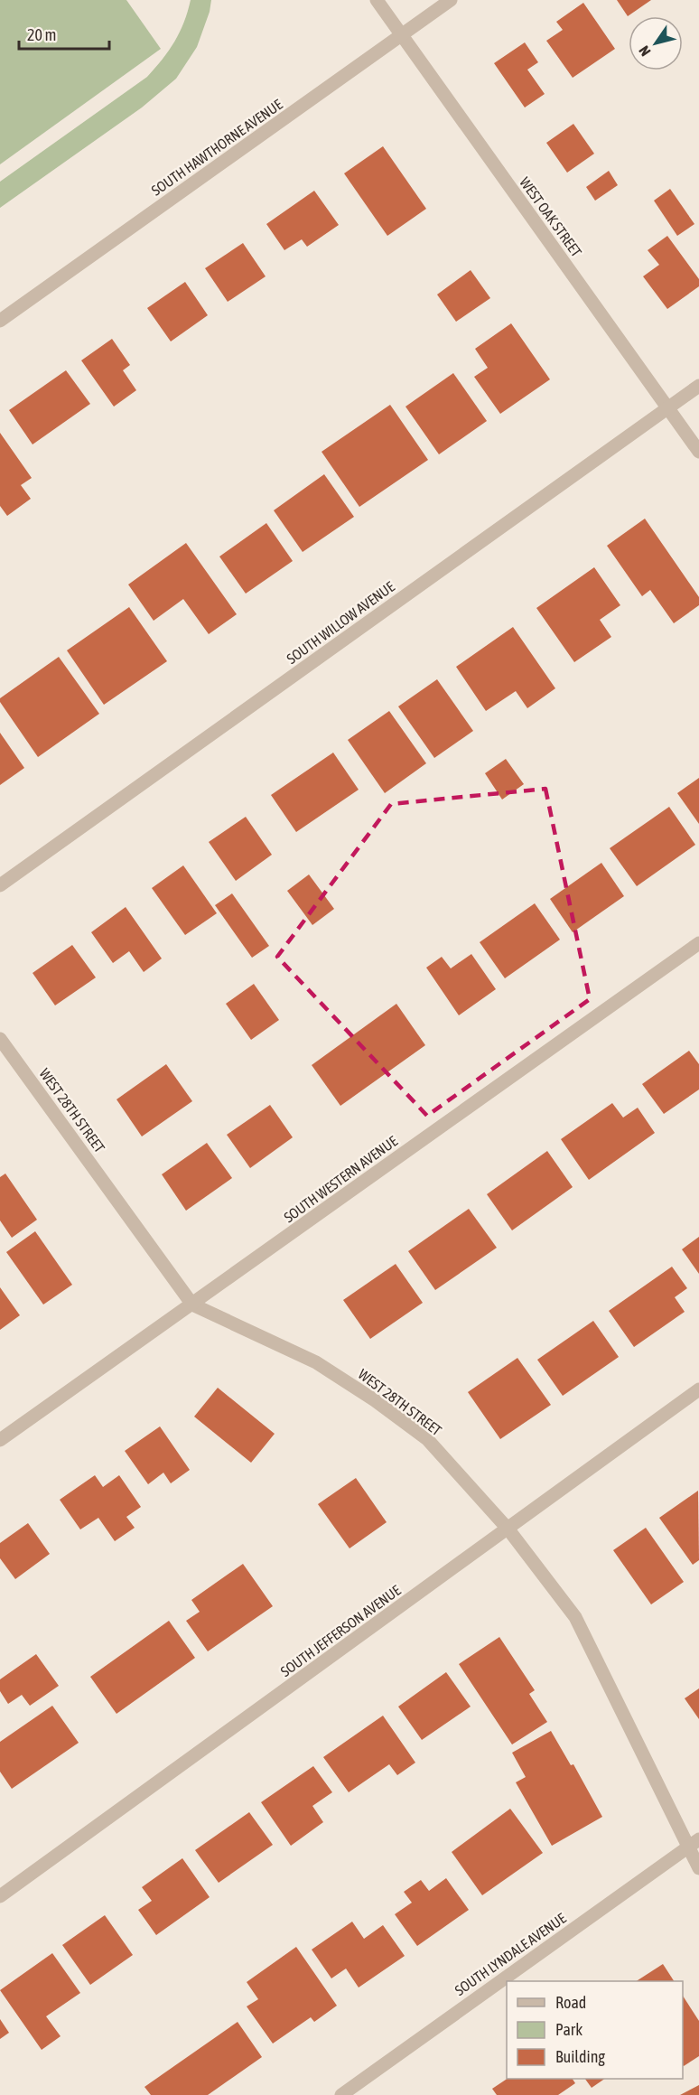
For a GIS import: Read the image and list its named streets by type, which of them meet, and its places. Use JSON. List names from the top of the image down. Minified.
{"streets":{"street":["SOUTH HAWTHORNE AVENUE","WEST OAK STREET","SOUTH WILLOW AVENUE","WEST 28TH STREET","SOUTH WESTERN AVENUE","SOUTH JEFFERSON AVENUE","SOUTH LYNDALE AVENUE"]},"crossings":[["SOUTH HAWTHORNE AVENUE","WEST OAK STREET"],["WEST OAK STREET","SOUTH WILLOW AVENUE"],["WEST 28TH STREET","SOUTH WESTERN AVENUE"],["WEST 28TH STREET","SOUTH JEFFERSON AVENUE"],["WEST 28TH STREET","SOUTH LYNDALE AVENUE"]],"legend":["Road","Park","Building"],"scale_bar":"20 m","north":"bottom left"}
